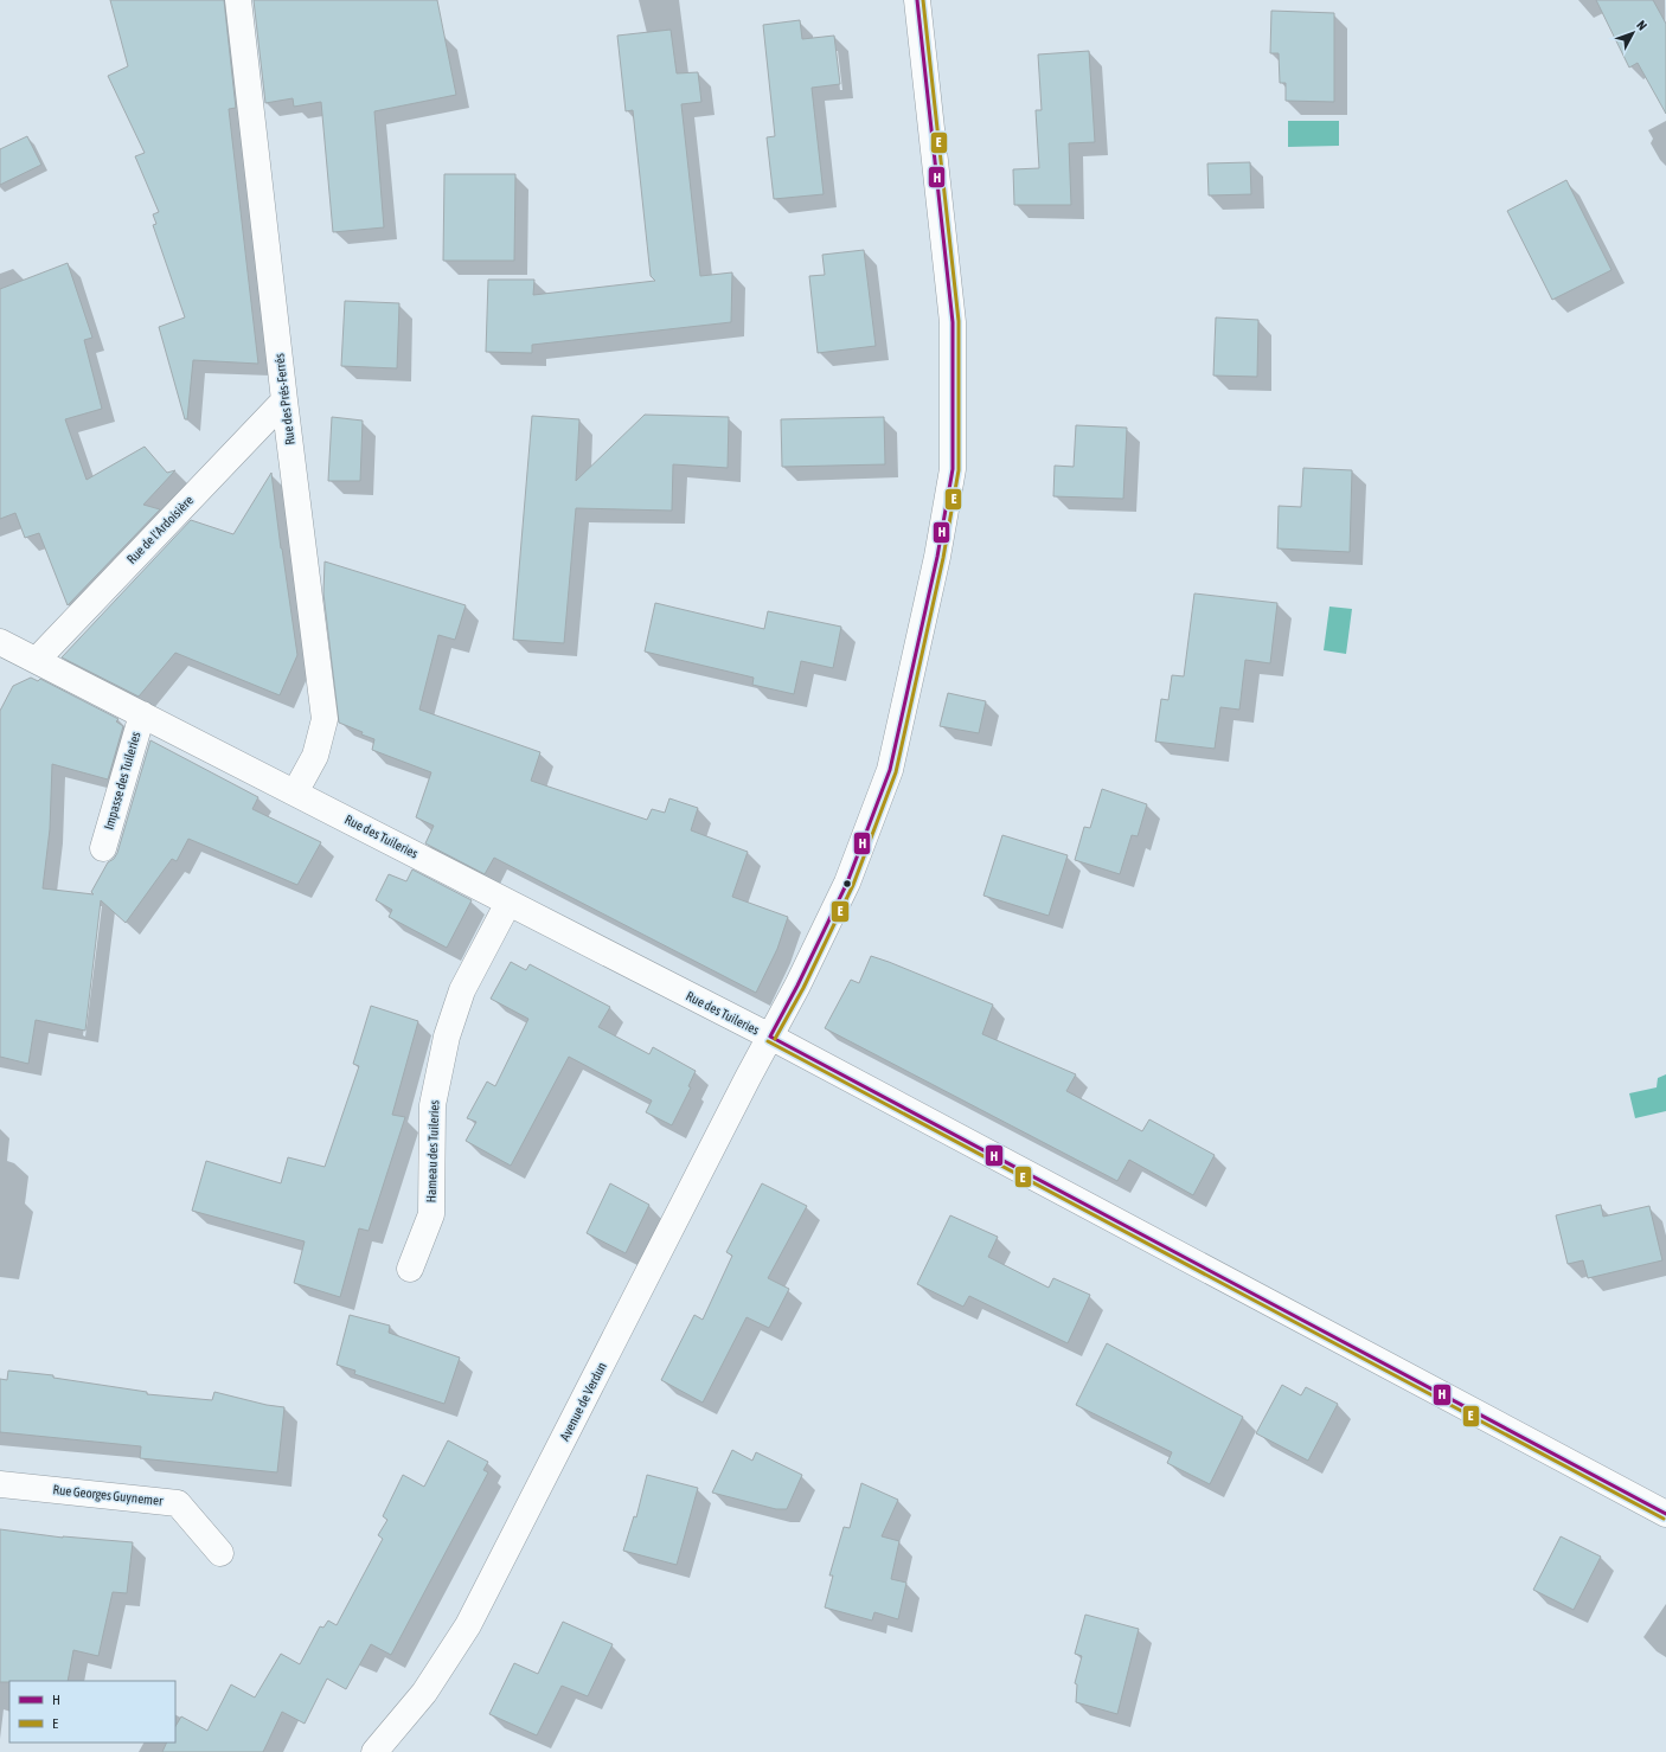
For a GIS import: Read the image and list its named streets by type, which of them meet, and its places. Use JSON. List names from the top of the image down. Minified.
{"streets":{"street":["Rue des Prés-Ferrés","Rue de l'Ardoisière","Impasse des Tuileries","Rue des Tuileries","Hameau des Tuileries","Avenue de Verdun","Rue Georges Guynemer"]},"crossings":[["Rue des Prés-Ferrés","Rue de l'Ardoisière"],["Rue des Prés-Ferrés","Rue des Tuileries"],["Rue de l'Ardoisière","Rue des Tuileries"],["Impasse des Tuileries","Rue des Tuileries"],["Rue des Tuileries","Hameau des Tuileries"],["Rue des Tuileries","Avenue de Verdun"]],"lines":["transit line H","transit line E"],"legend":["H","E"],"north":"top right"}
